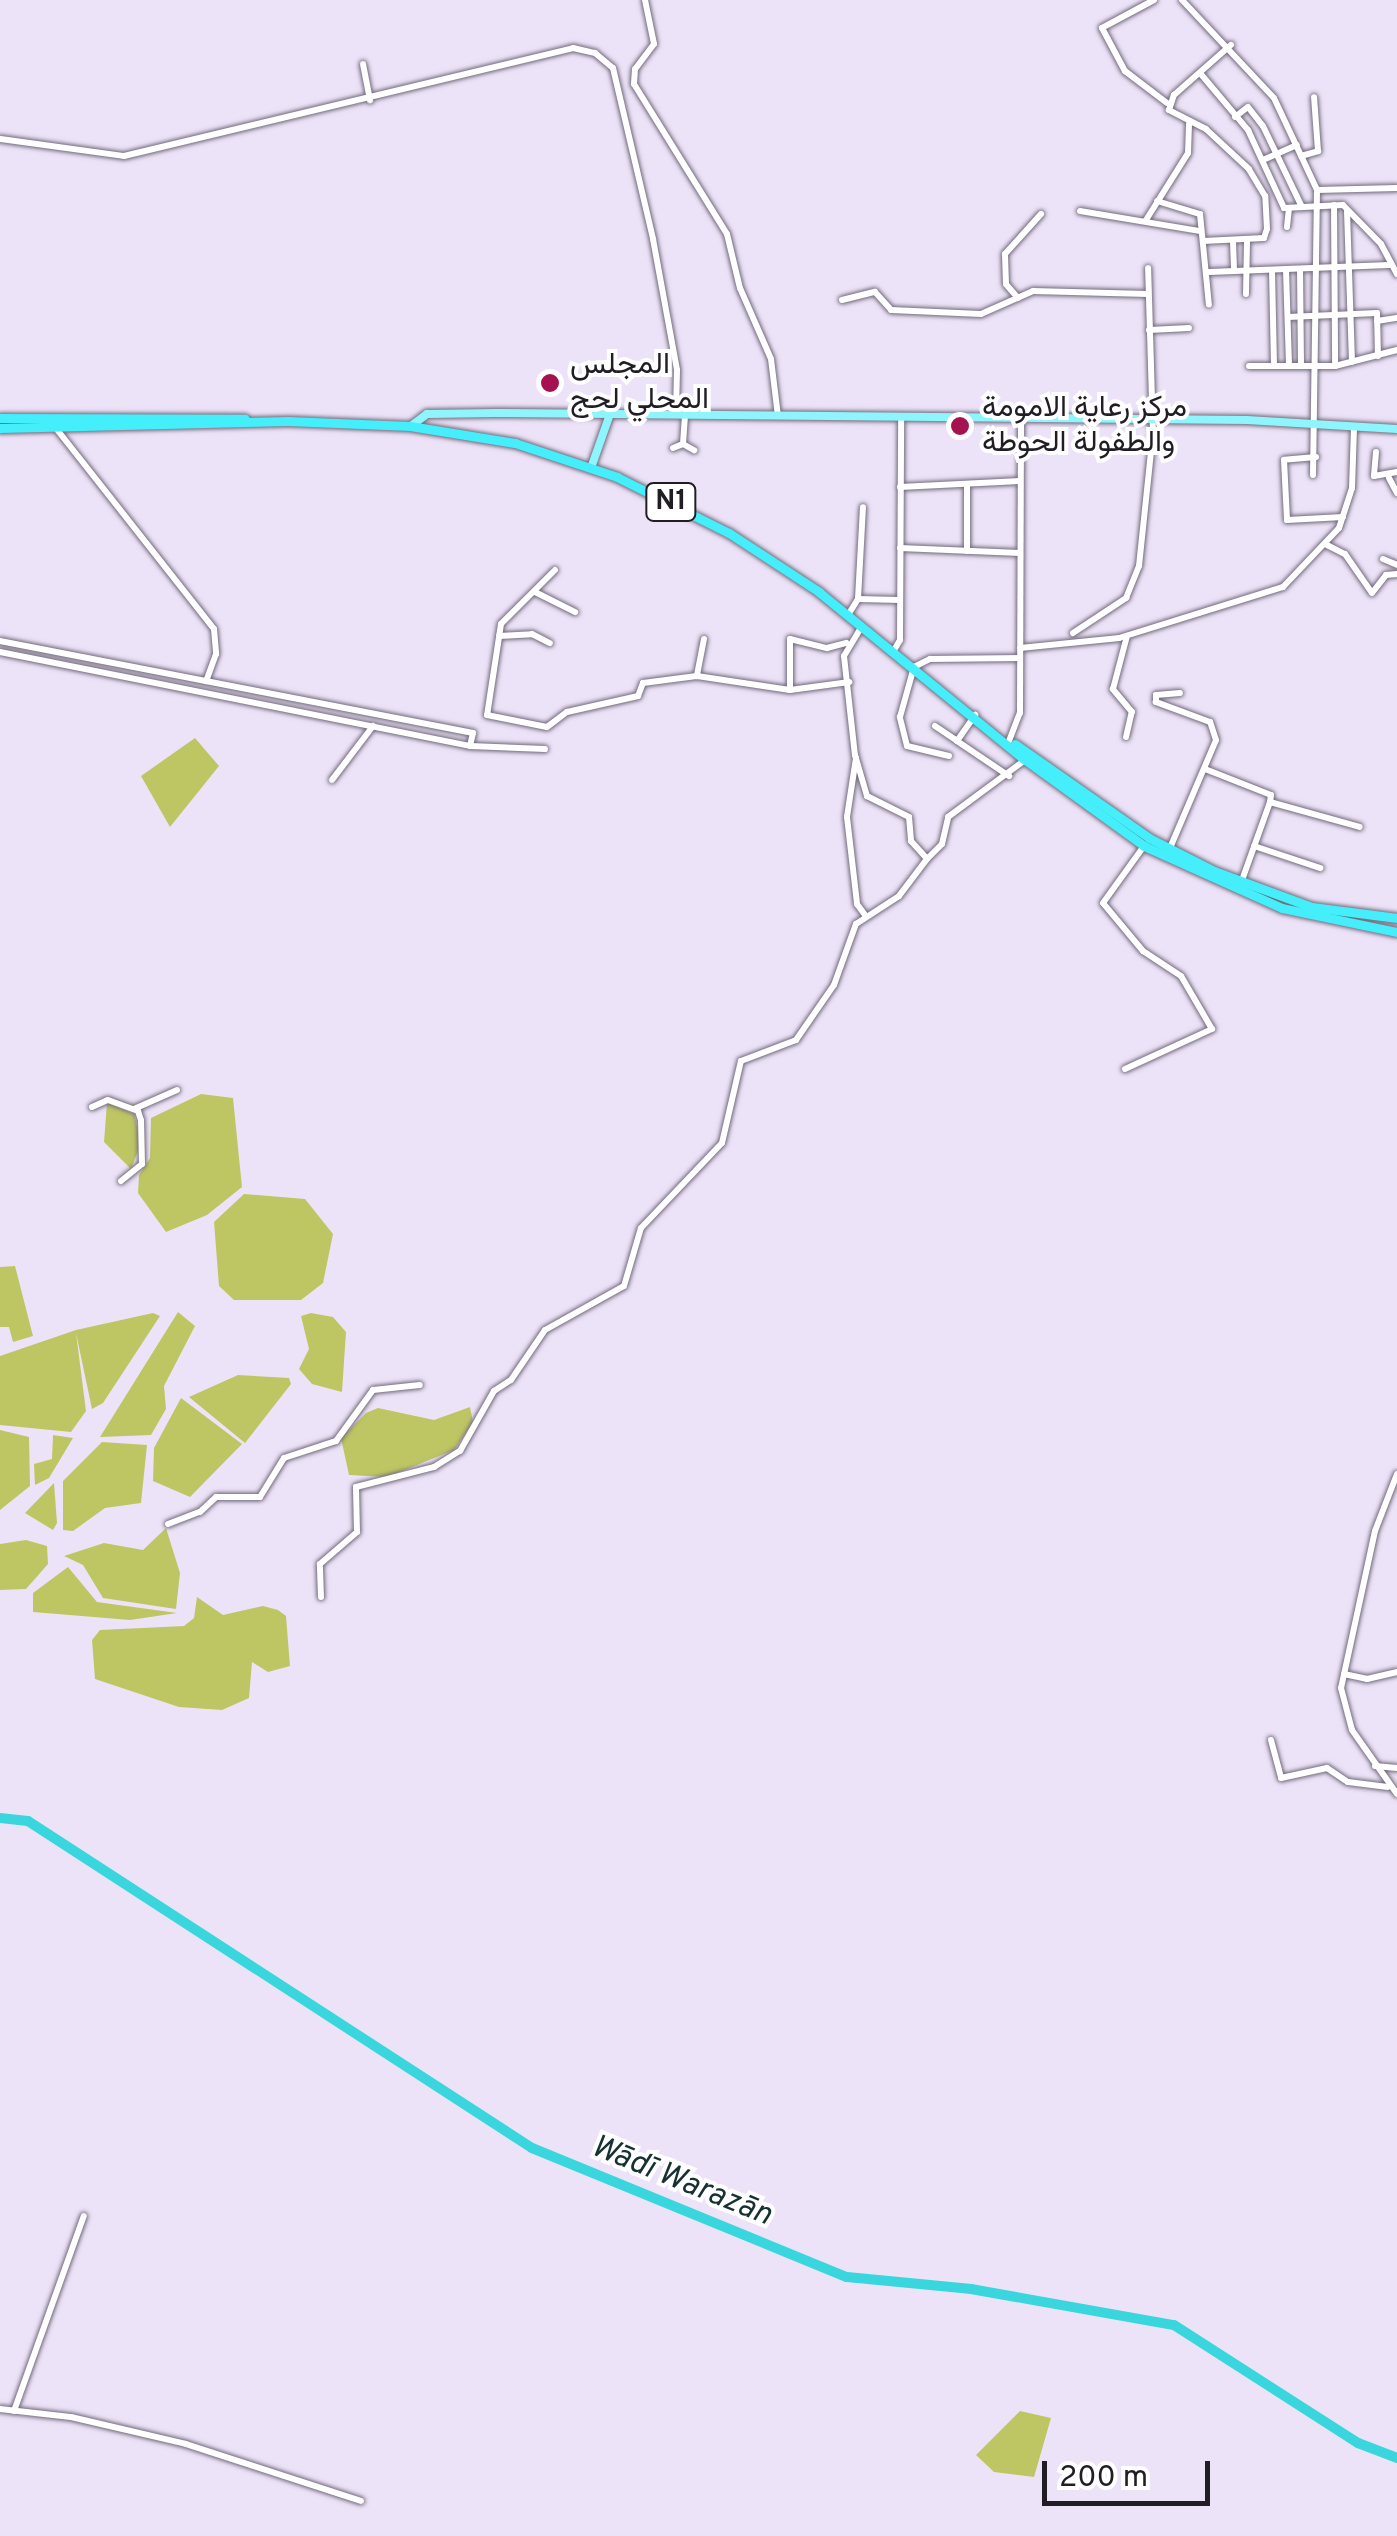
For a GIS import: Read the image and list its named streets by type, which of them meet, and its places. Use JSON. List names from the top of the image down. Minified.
{"streets":{"highway":["N1"]},"water":["Wādī Warazān"],"places":["المجلس المحلي لحج","مركز رعاية الامومة والطفولة الحوطة"],"scale_bar":"200 m"}
